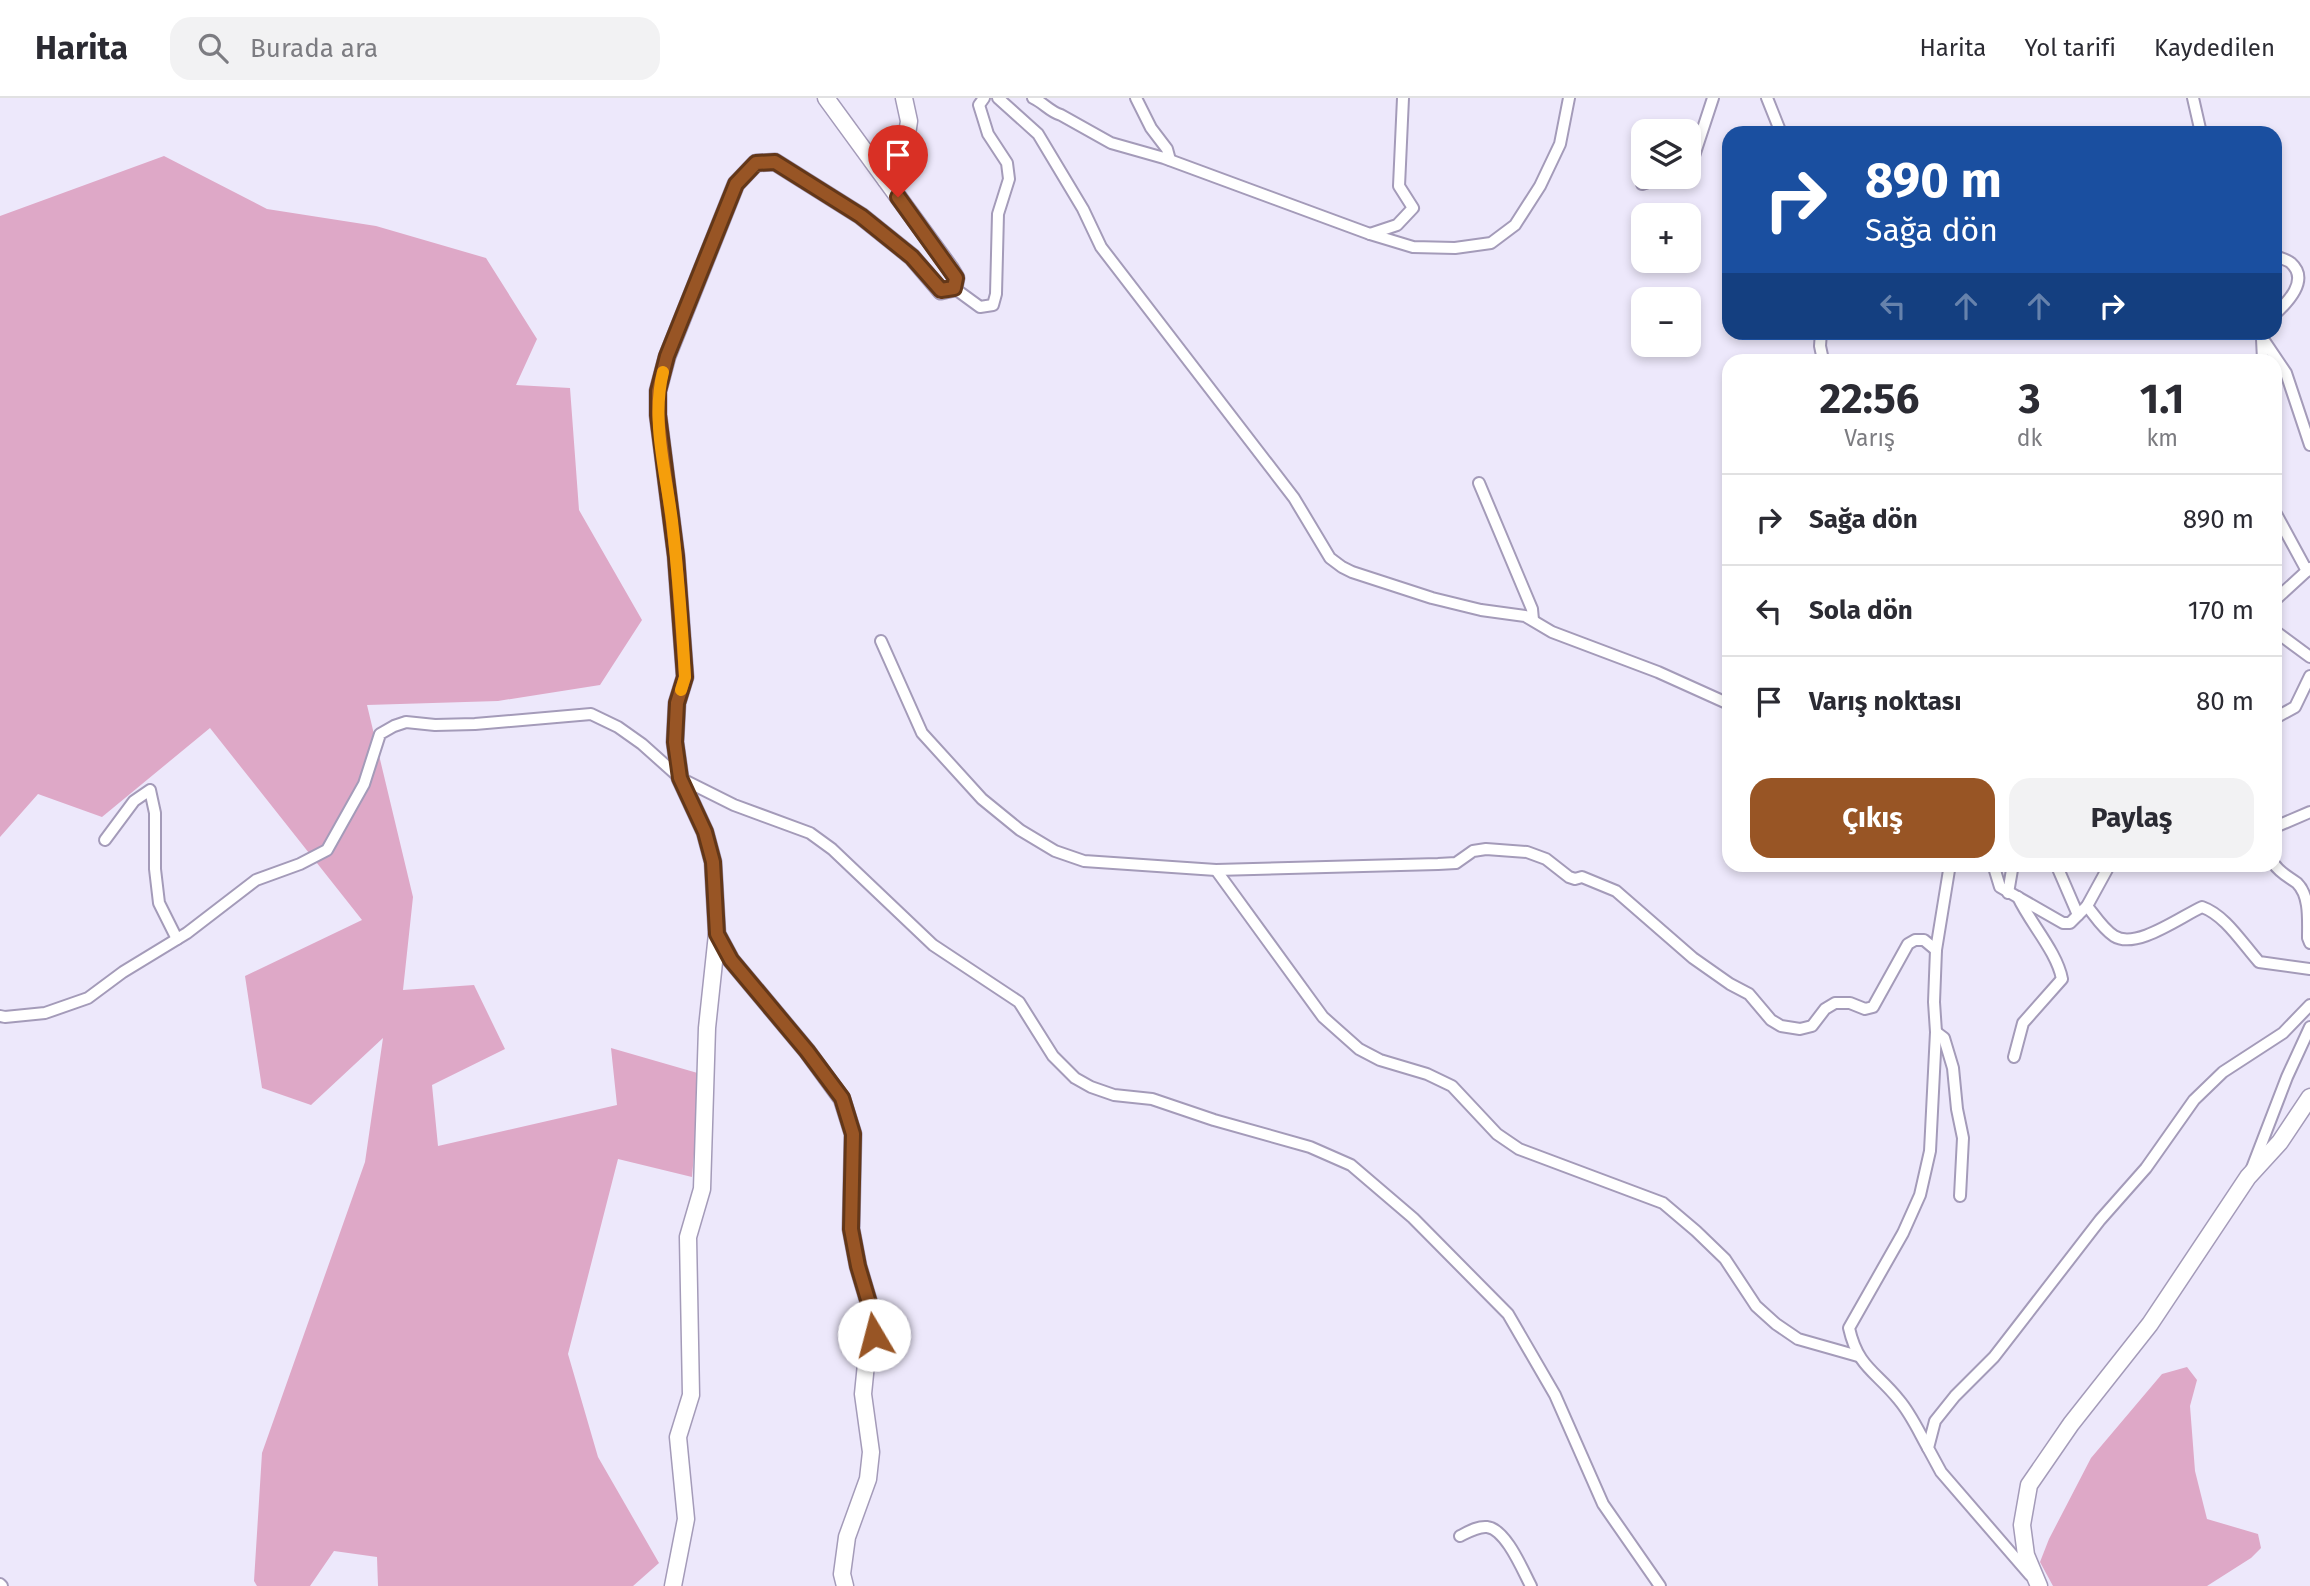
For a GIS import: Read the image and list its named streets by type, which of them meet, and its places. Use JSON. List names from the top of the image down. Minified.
{"page":{"header":"Harita","search":"Burada ara","nav":["Harita","Yol tarifi","Kaydedilen"],"map_buttons":["+","−"],"turn":["890 m","Sağa dön"],"eta":["22:56","Varış","3","dk","1.1","km"],"list":[{"name":"Sağa dön","value":"890 m"},{"name":"Sola dön","value":"170 m"},{"name":"Varış noktası","value":"80 m"}],"buttons":["Çıkış","Paylaş"]}}
